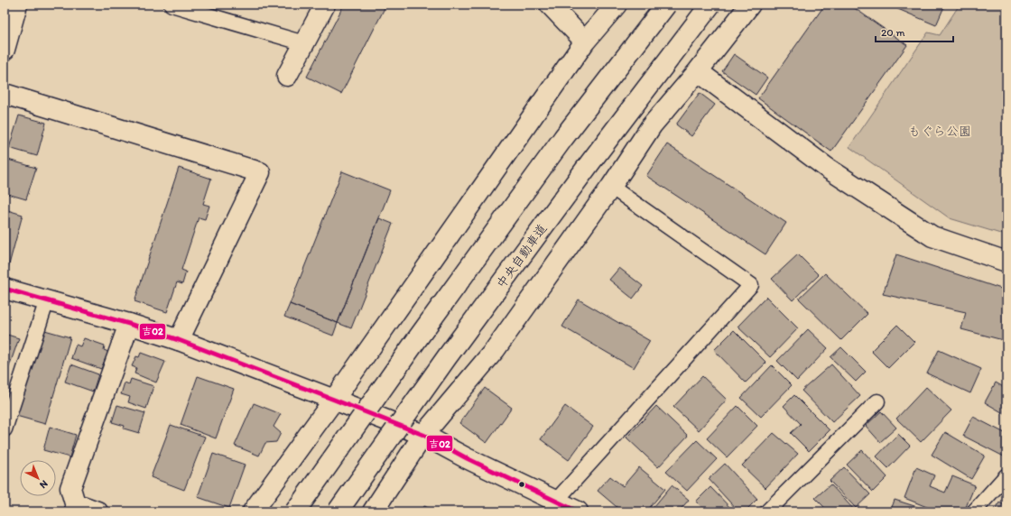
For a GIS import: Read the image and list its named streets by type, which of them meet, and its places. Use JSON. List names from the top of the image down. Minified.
{"streets":{"main road":["中央自動車道"]},"parks":["もぐら公園"],"lines":["transit line 吉02"],"scale_bar":"20 m","north":"bottom right"}
